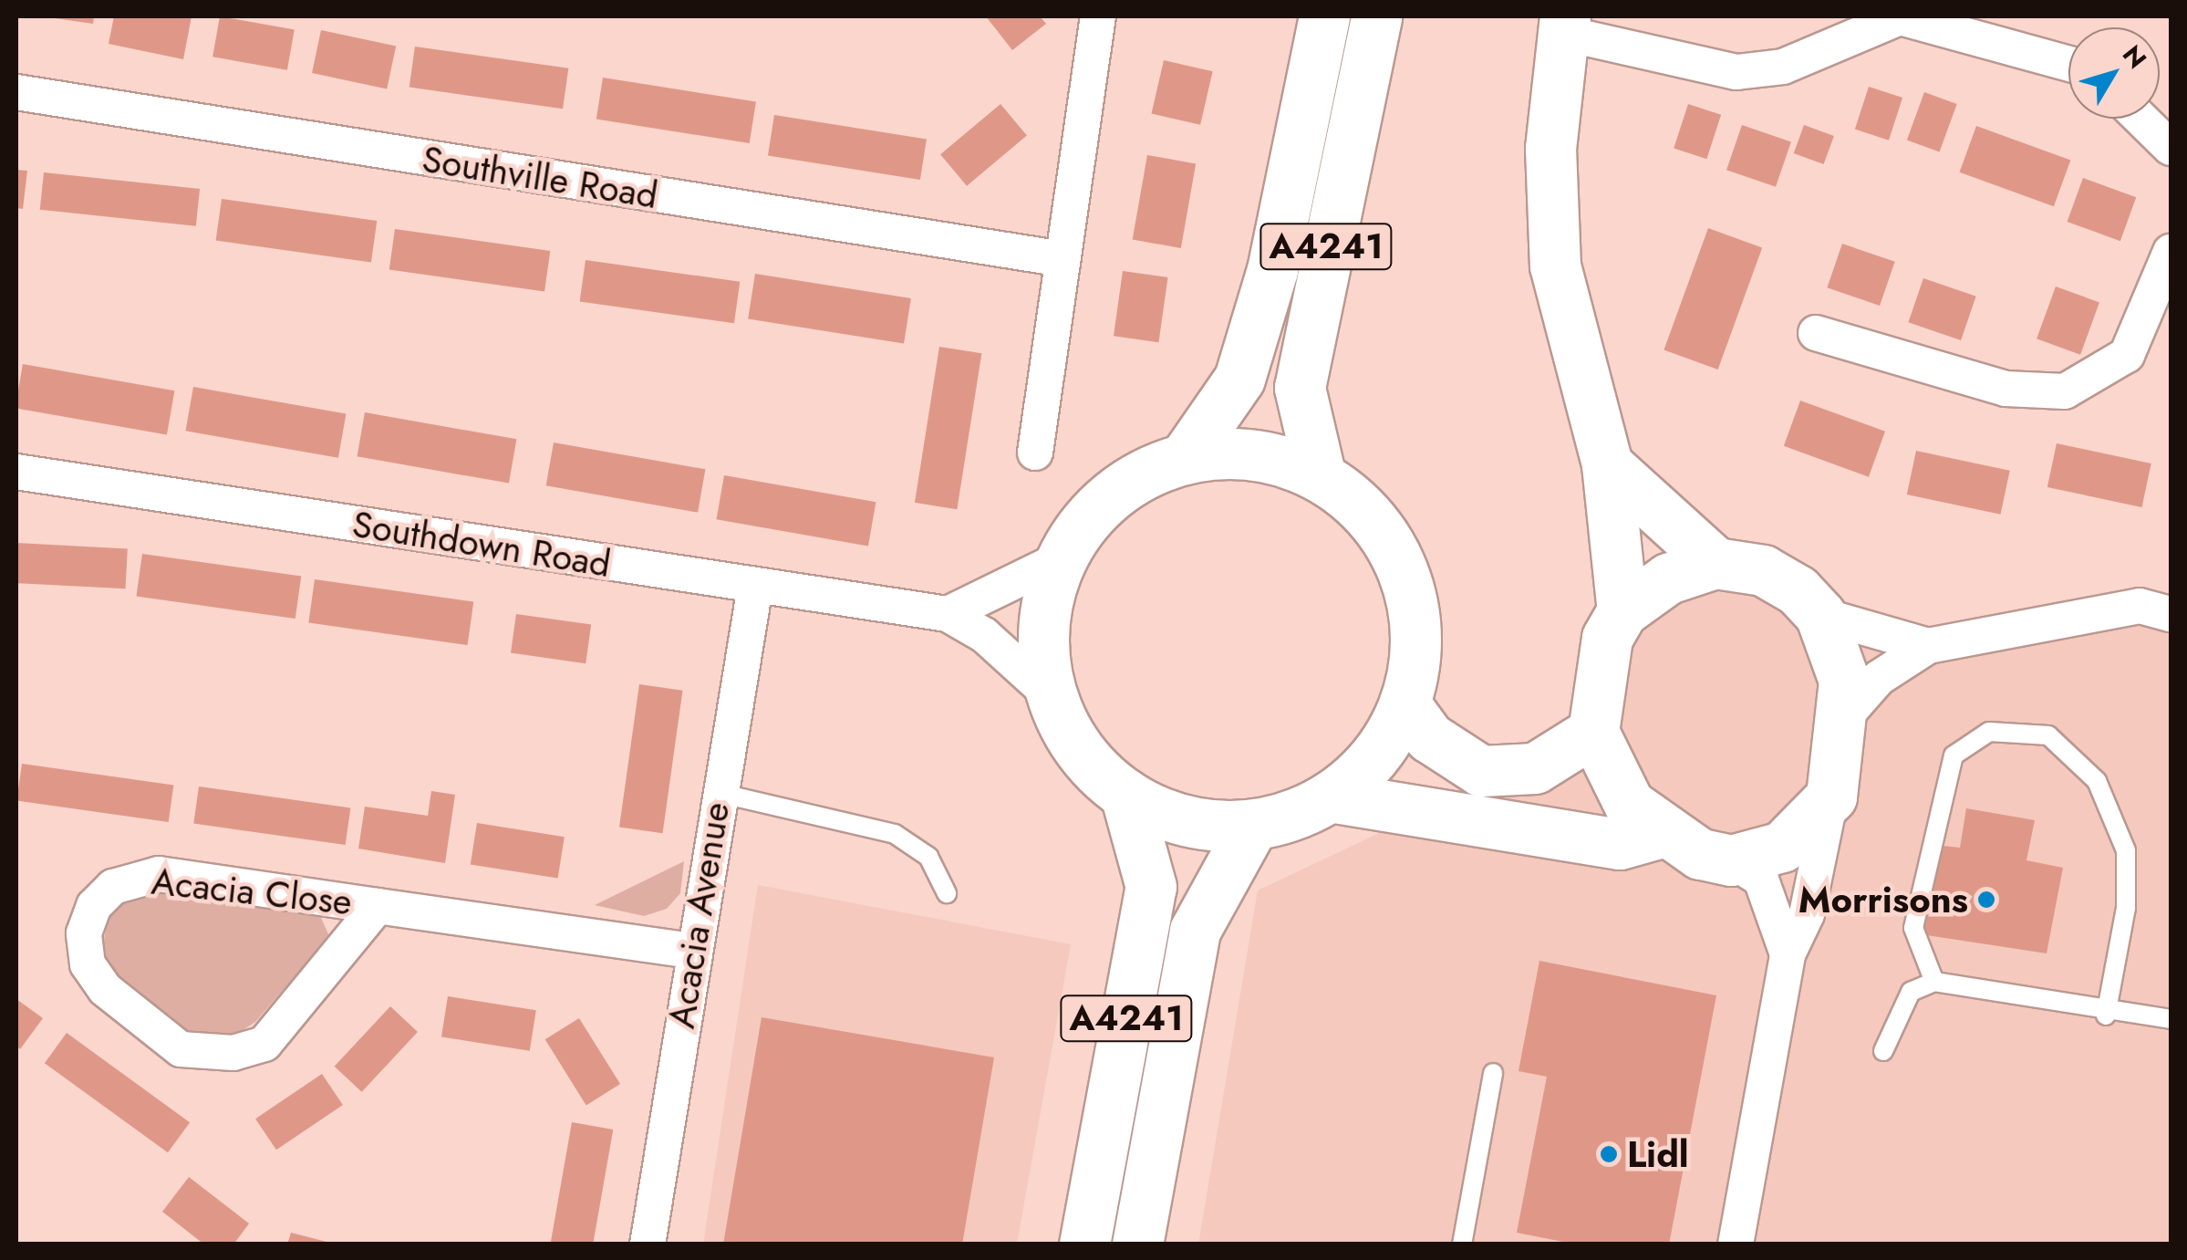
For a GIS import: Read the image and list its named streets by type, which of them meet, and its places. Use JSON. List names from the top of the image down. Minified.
{"streets":{"main road":["A4241"],"street":["Southville Road","Southdown Road","Acacia Close","Acacia Avenue"]},"crossings":[["A4241","Southdown Road"],["Southdown Road","Acacia Avenue"],["Acacia Close","Acacia Avenue"]],"places":["Morrisons","Lidl"],"north":"top right"}
